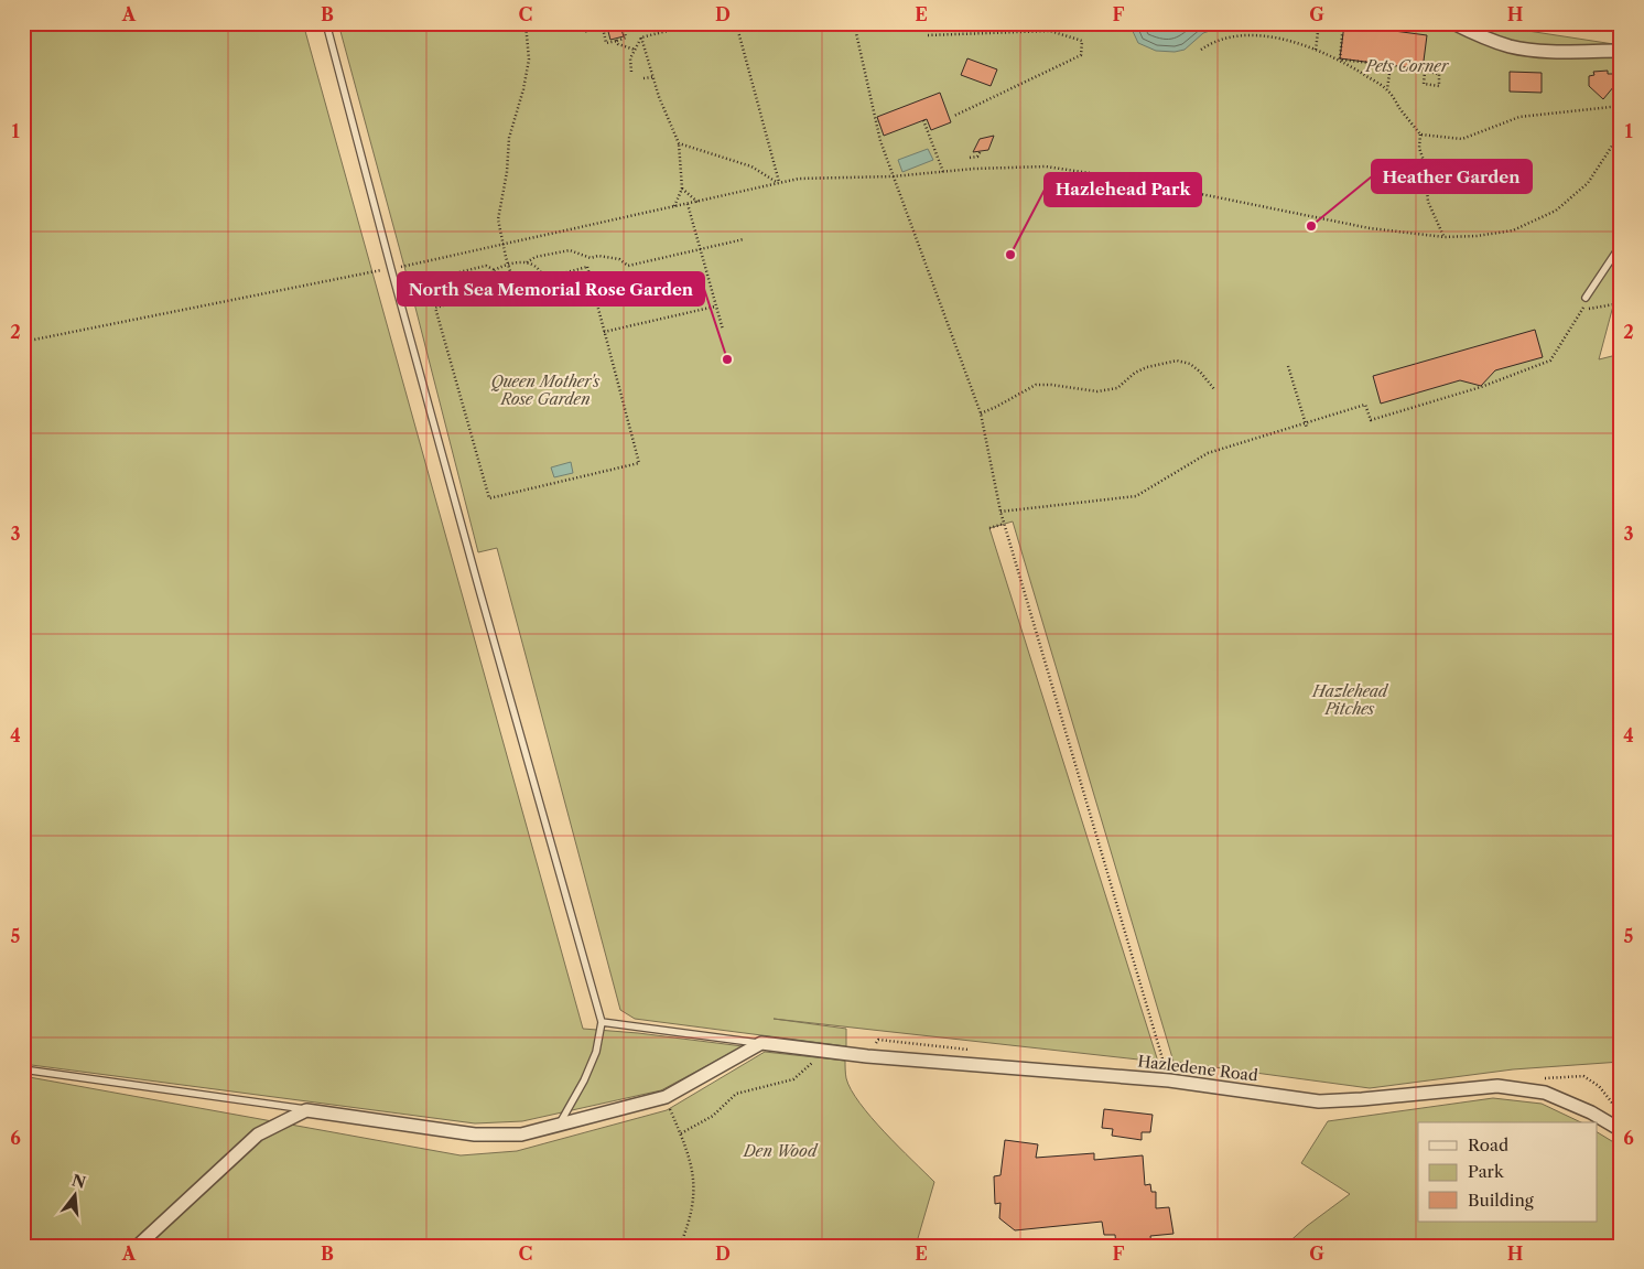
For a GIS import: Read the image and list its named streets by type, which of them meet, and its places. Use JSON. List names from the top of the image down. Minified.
{"streets":{"street":["Hazledene Road"]},"parks":["Pets Corner","Queen Mother's Rose Garden","Hazlehead Pitches","Den Wood"],"places":["Heather Garden","Hazlehead Park","North Sea Memorial Rose Garden"],"legend":["Road","Park","Building"],"north":"top","grid":{"columns":["A","B","C","D","E","F","G","H"],"rows":["1","2","3","4","5","6"]}}
